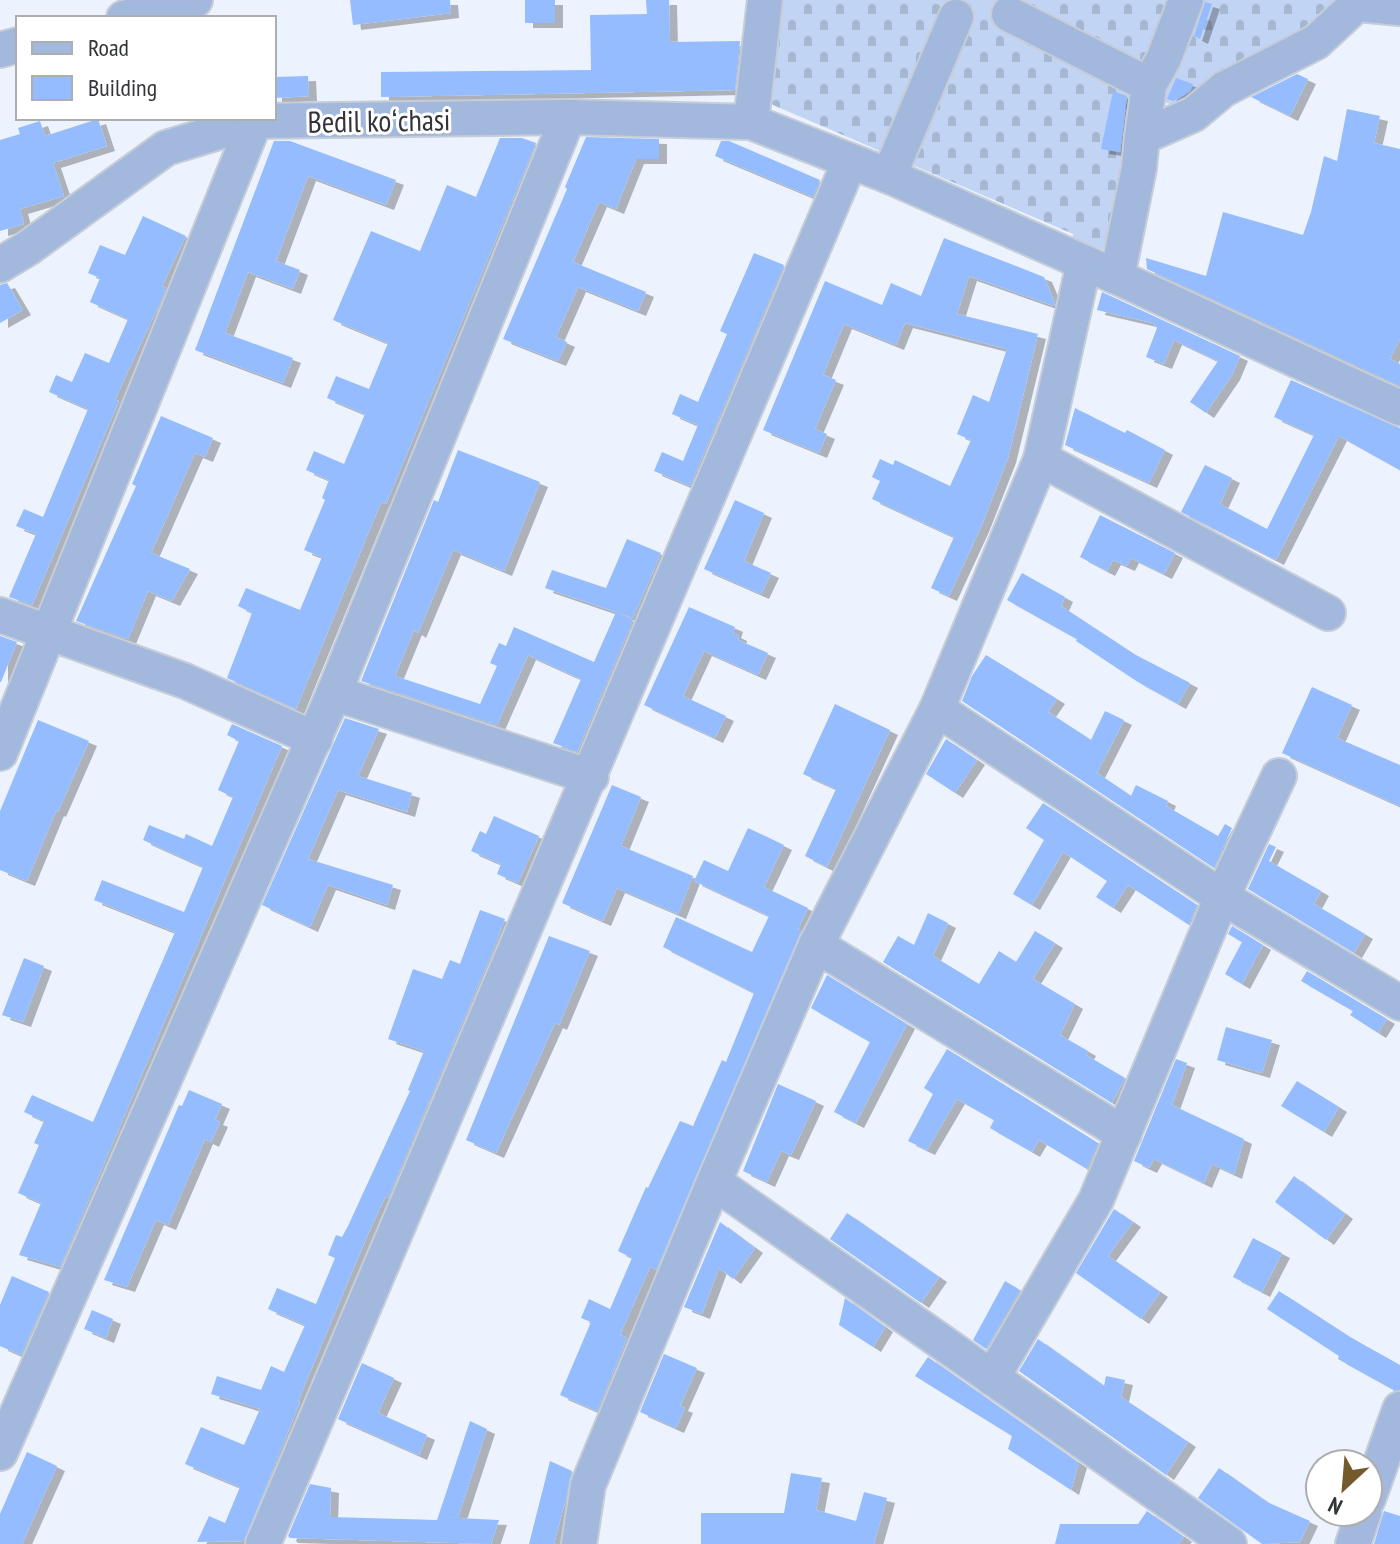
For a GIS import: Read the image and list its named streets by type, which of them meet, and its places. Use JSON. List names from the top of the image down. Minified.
{"streets":{"street":["Bedil koʻchasi"]},"legend":["Road","Building"],"north":"bottom left"}
